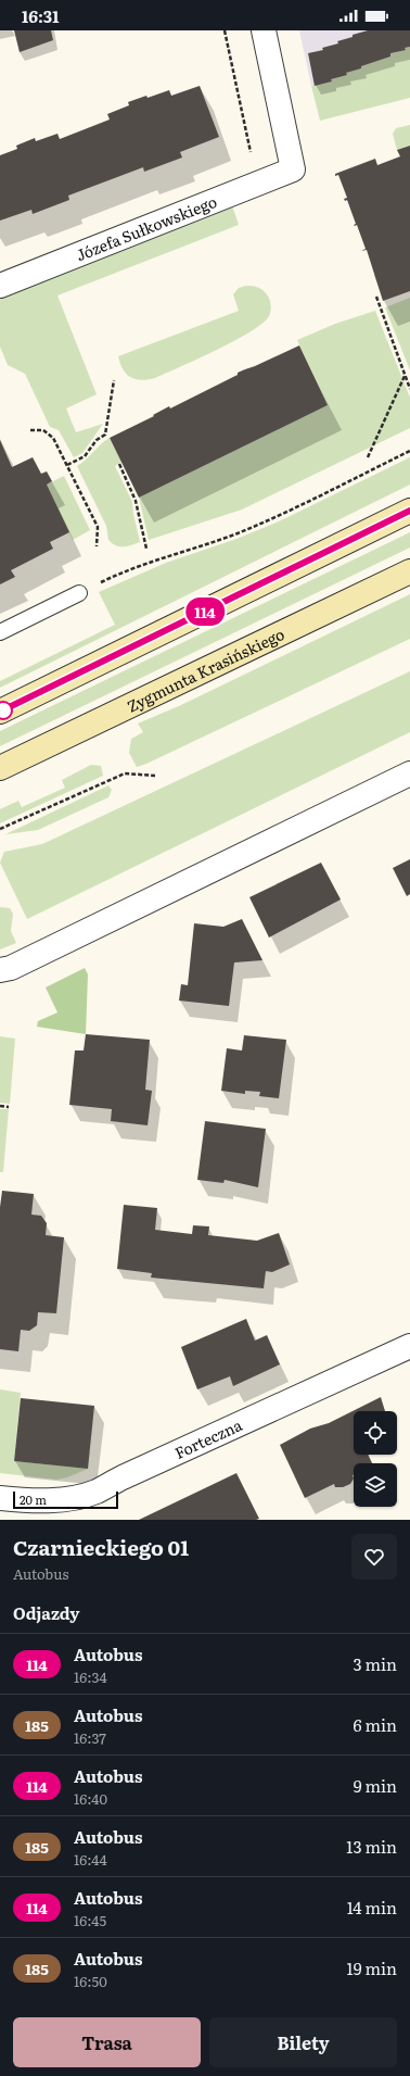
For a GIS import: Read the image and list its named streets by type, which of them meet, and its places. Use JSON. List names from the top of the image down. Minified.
{"streets":{"main road":["Zygmunta Krasińskiego"],"street":["Józefa Sułkowskiego","Forteczna"]},"lines":["bus line 114"],"scale_bar":"20 m","page":{"status":"16:31","on_map":"114","scale":"20 m","heading":[["Czarnieckiego 01","Autobus"],"Odjazdy"],"list":[{"mark":"114","name":"Autobus","note":"16:34","value":"3 min"},{"mark":"185","name":"Autobus","note":"16:37","value":"6 min"},{"mark":"114","name":"Autobus","note":"16:40","value":"9 min"},{"mark":"185","name":"Autobus","note":"16:44","value":"13 min"},{"mark":"114","name":"Autobus","note":"16:45","value":"14 min"},{"mark":"185","name":"Autobus","note":"16:50","value":"19 min"}],"buttons":["Trasa","Bilety"]}}
